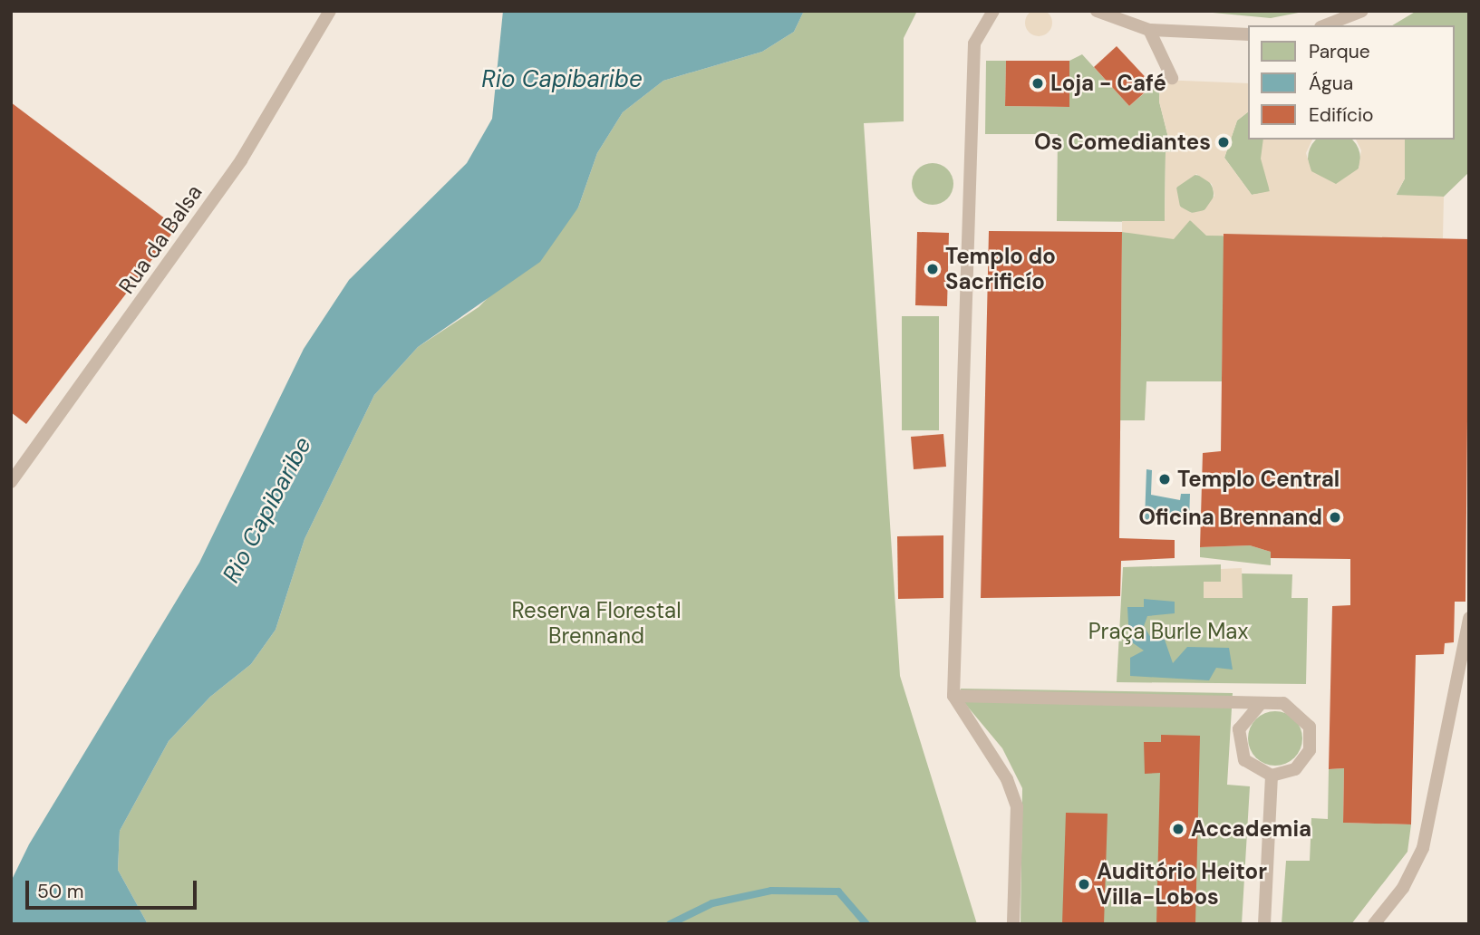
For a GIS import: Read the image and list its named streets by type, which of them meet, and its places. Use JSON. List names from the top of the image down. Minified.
{"streets":{"lane":["Rua da Balsa"]},"water":["Rio Capibaribe"],"parks":["Reserva Florestal Brennand","Praça Burle Max"],"places":["Loja - Café","Os Comediantes","Templo do Sacrificío","Templo Central","Oficina Brennand","Accademia","Auditório Heitor Villa-Lobos"],"legend":["Parque","Água","Edifício"],"scale_bar":"50 m"}
